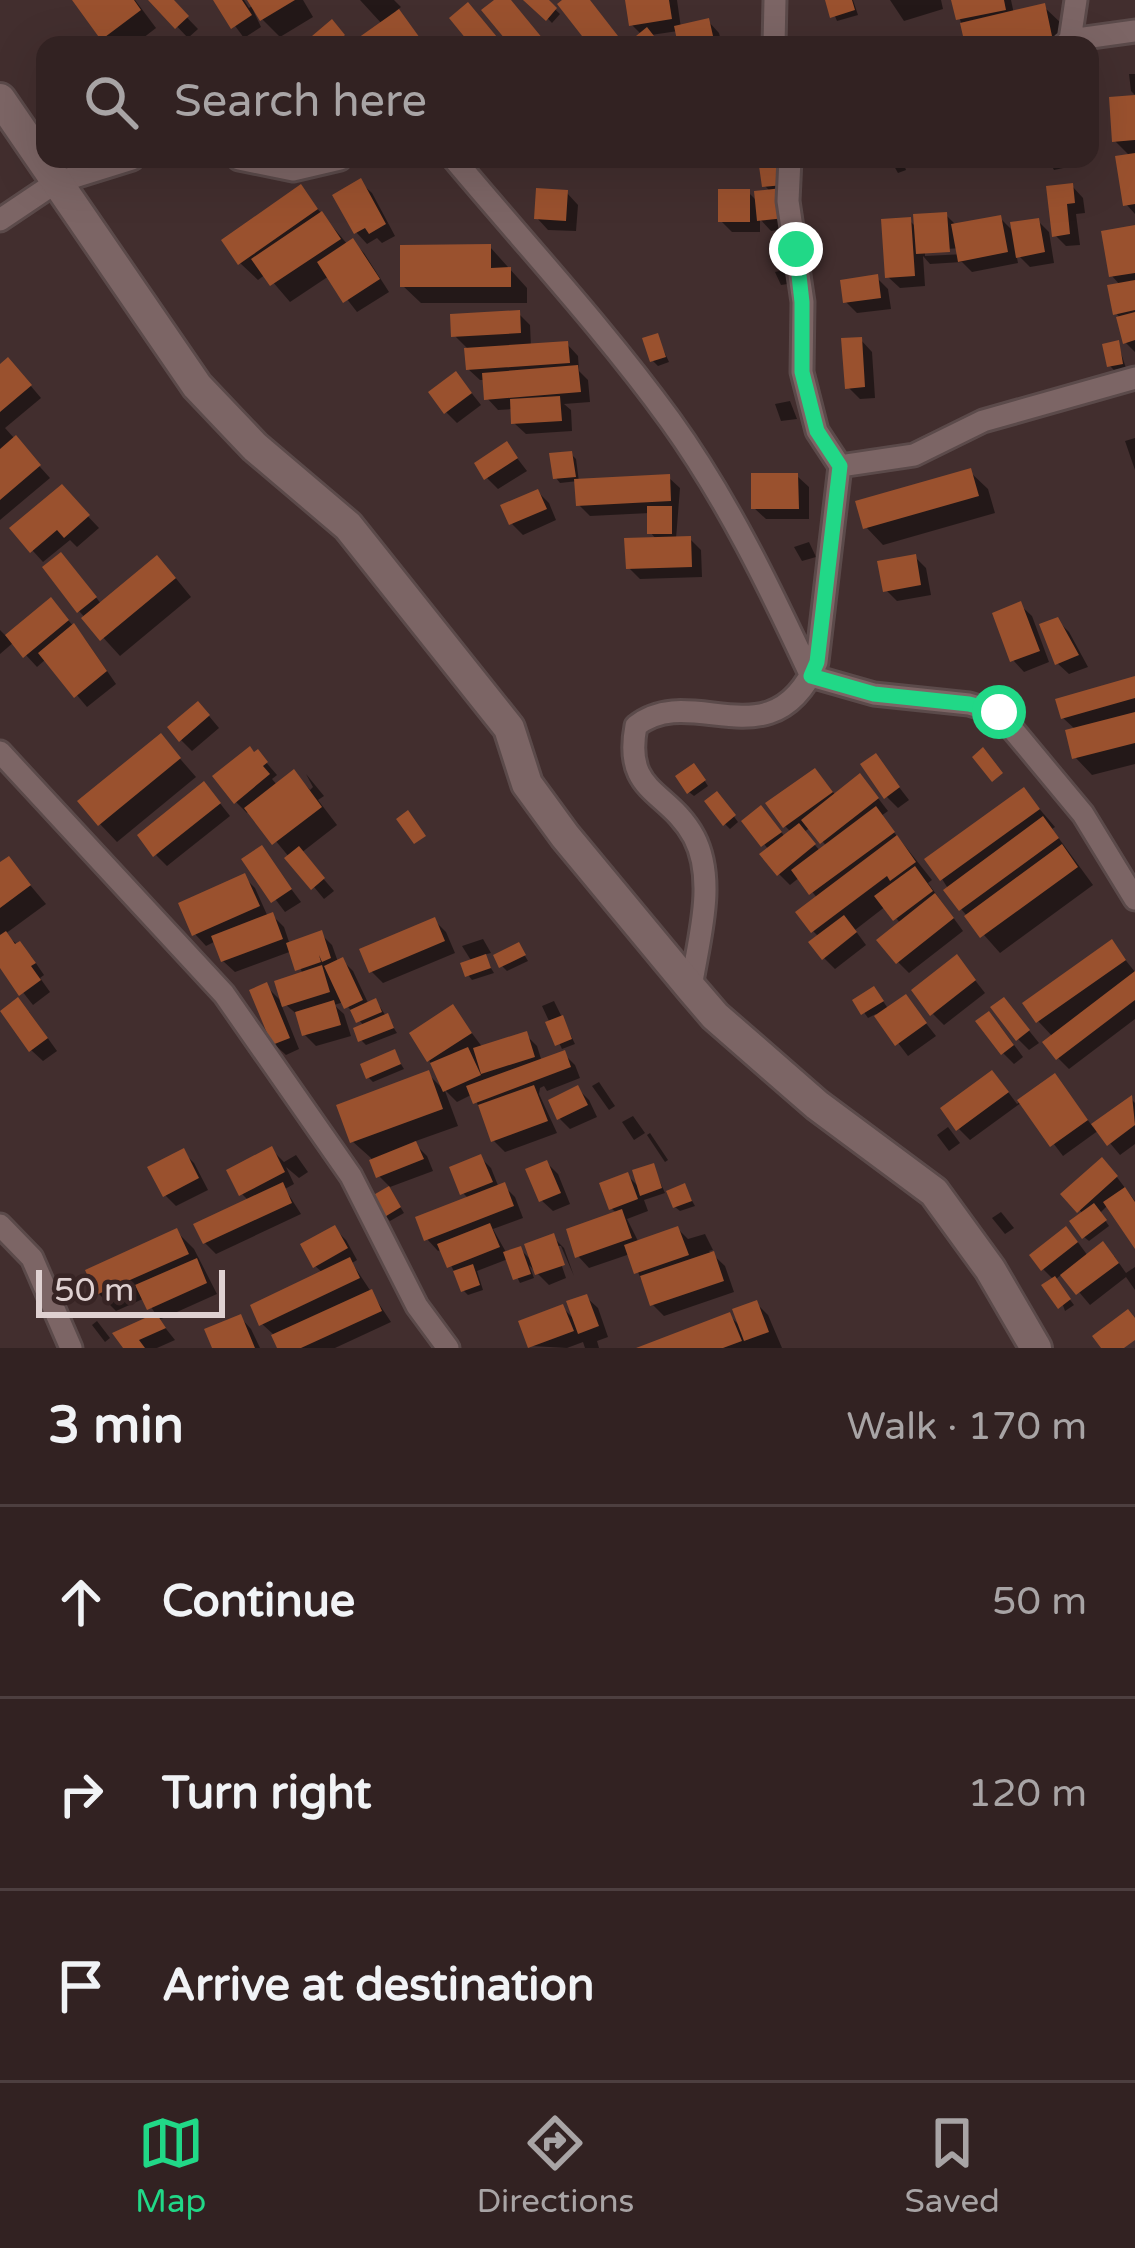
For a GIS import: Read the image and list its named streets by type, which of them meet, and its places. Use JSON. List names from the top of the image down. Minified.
{"scale_bar":"50 m","page":{"search":"Search here","scale":"50 m","heading":["3 min","Walk · 170 m"],"list":[["Continue","50 m"],["Turn right","120 m"],"Arrive at destination"],"nav":["Map","Directions","Saved"]}}
